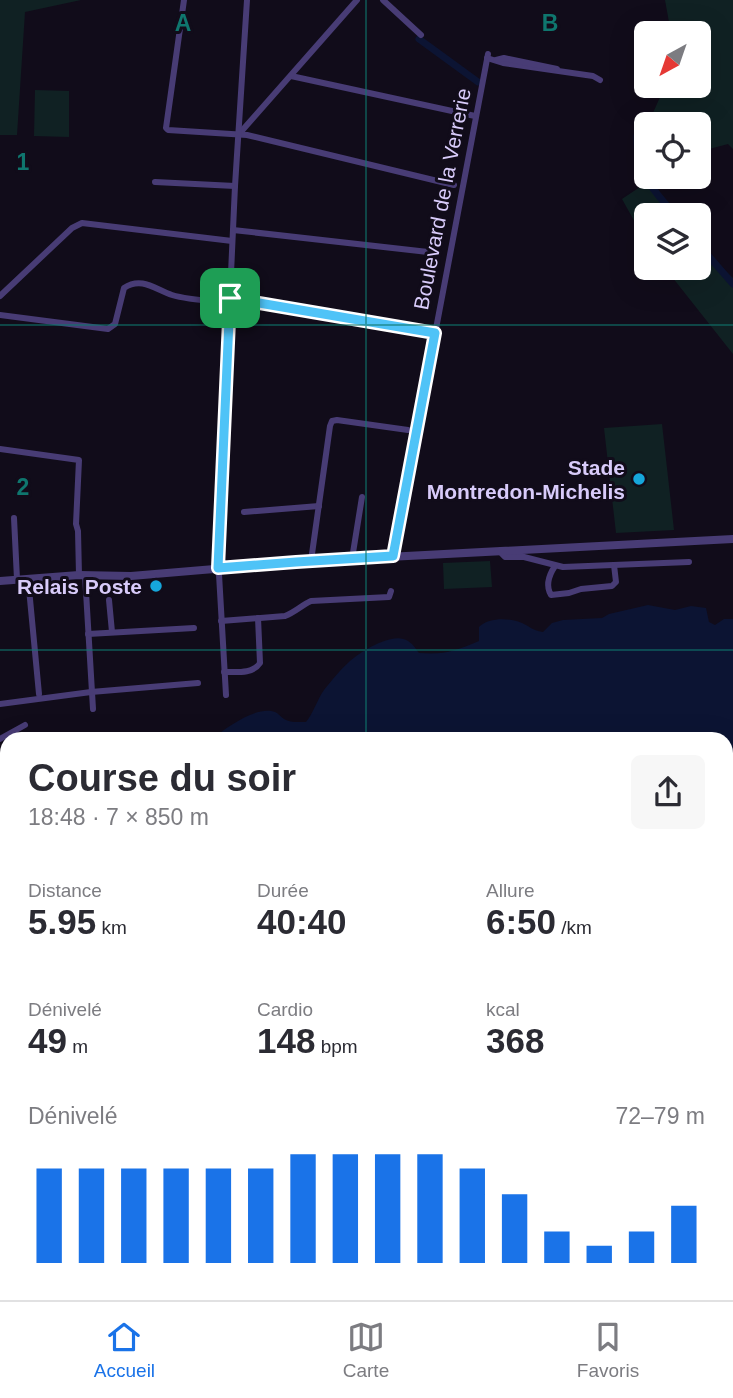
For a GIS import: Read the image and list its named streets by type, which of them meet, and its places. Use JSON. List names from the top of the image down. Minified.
{"streets":{"street":["Boulevard de la Verrerie"]},"places":["Stade Montredon-Michelis","Relais Poste"],"north":"bottom left","page":{"heading":["Course du soir","18:48 · 7 × 850 m"],"stats":[["Distance","5.95 km"],["Durée","40:40"],["Allure","6:50 /km"],["Dénivelé","49 m"],["Cardio","148 bpm"],["kcal","368"]],"chart":["Dénivelé","72–79 m"],"tabs":["Accueil","Carte","Favoris"]},"grid":{"columns":["A","B"],"rows":["1","2"]}}
